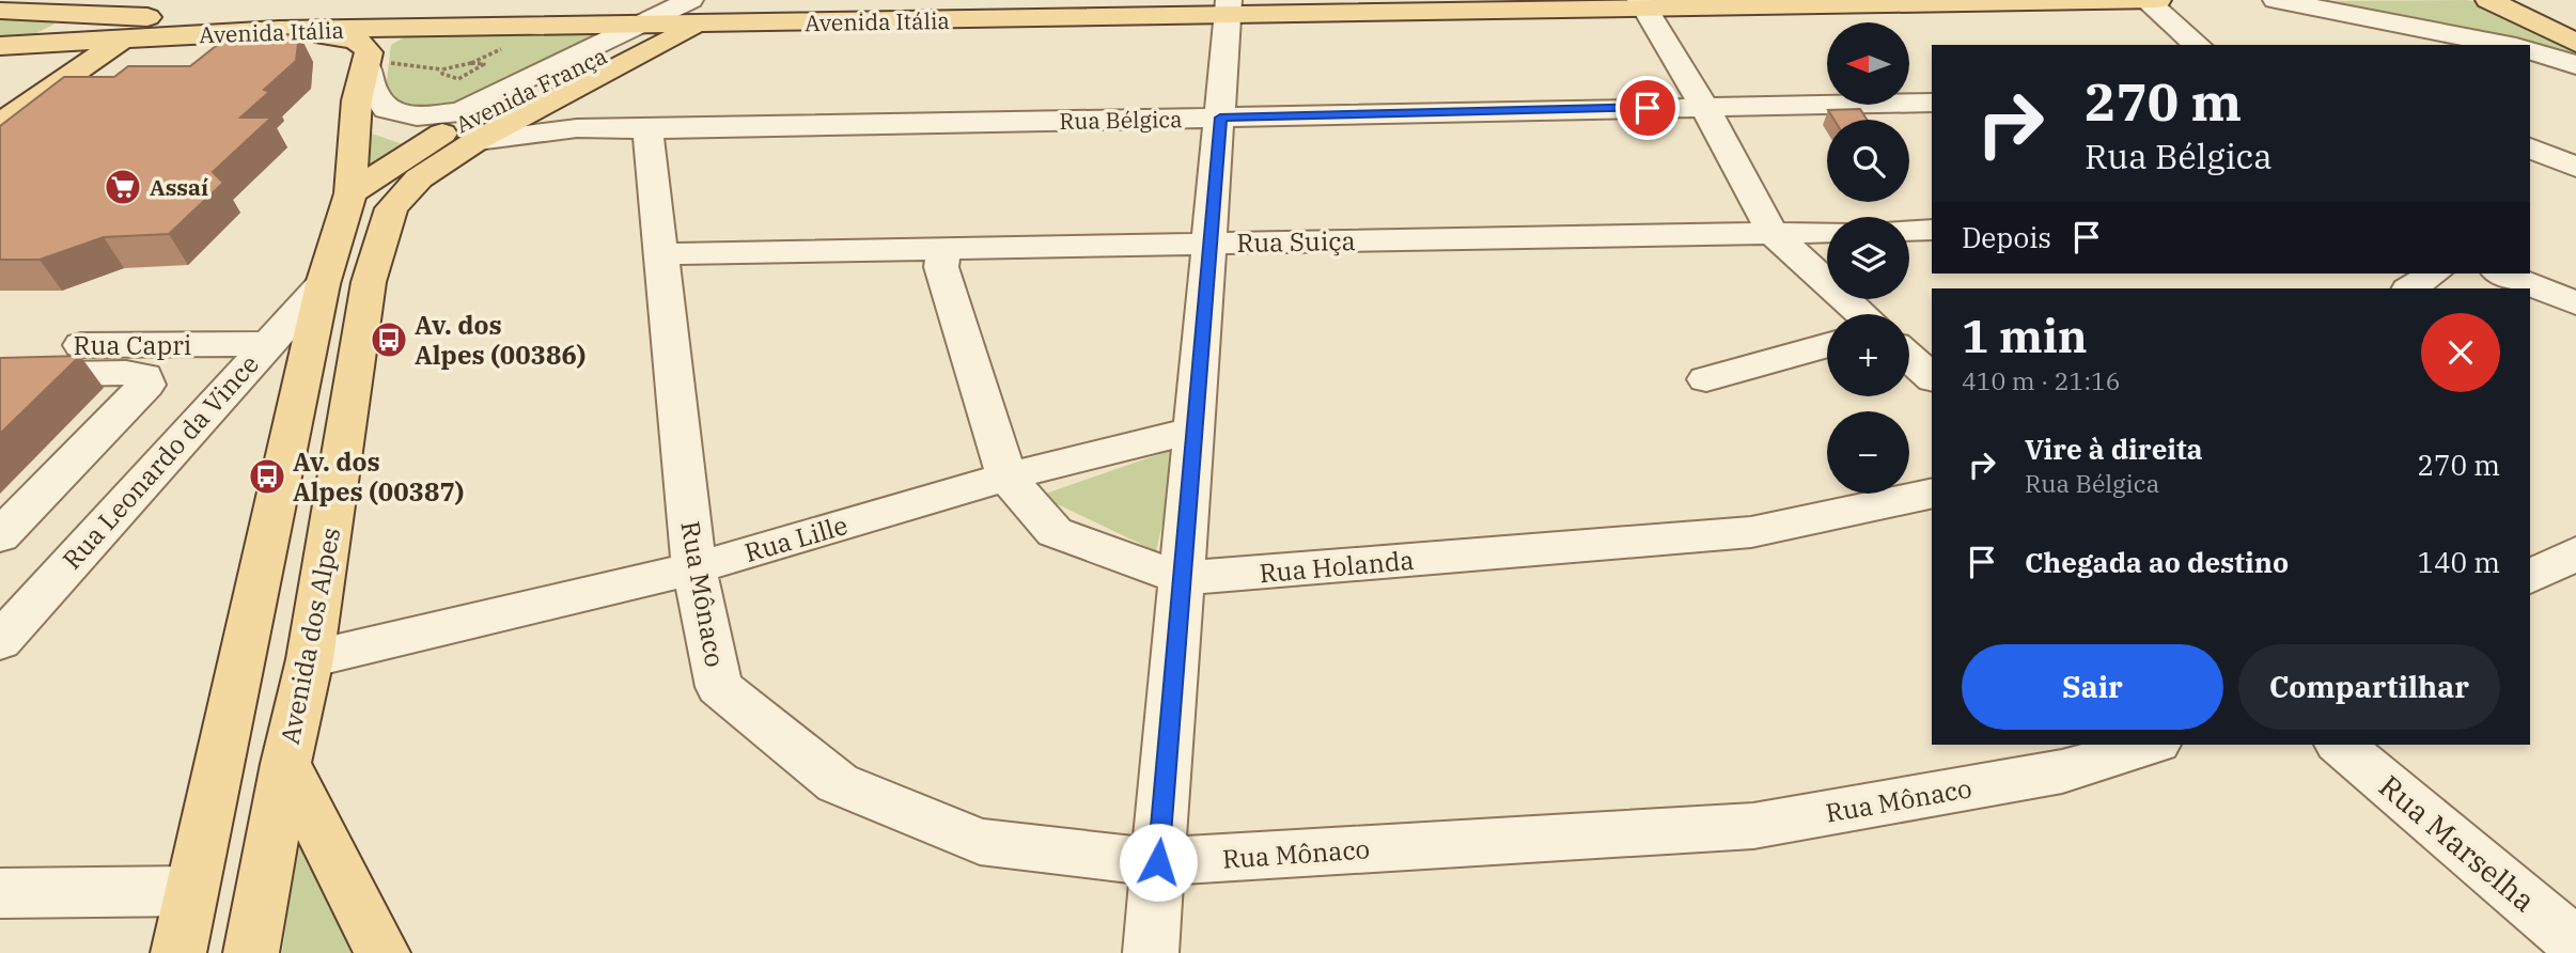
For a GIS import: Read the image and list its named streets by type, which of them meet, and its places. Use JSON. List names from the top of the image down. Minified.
{"streets":{"main road":["Avenida Itália","Avenida França","Avenida dos Alpes"],"street":["Rua Bélgica","Rua Suiça","Rua Capri","Rua Leonardo da Vince","Rua Lille","Rua Holanda","Rua Mônaco","Rua Marselha"]},"crossings":[["Avenida Itália","Avenida França"],["Avenida França","Rua Bélgica"],["Avenida França","Avenida dos Alpes"],["Rua Bélgica","Rua Mônaco"],["Rua Bélgica","Avenida dos Alpes"],["Rua Suiça","Rua Holanda"],["Rua Suiça","Rua Mônaco"],["Rua Capri","Rua Leonardo da Vince"],["Rua Lille","Rua Holanda"],["Rua Lille","Rua Mônaco"],["Rua Lille","Avenida dos Alpes"]],"places":{"supermarket":["Assaí"],"bus stop":["Av. dos Alpes (00386)","Av. dos Alpes (00387)"]},"north":"left","page":{"map_buttons":["+","−"],"turn":["270 m","Rua Bélgica"],"then":"Depois","heading":["1 min","410 m · 21:16"],"list":[{"name":"Vire à direita","note":"Rua Bélgica","value":"270 m"},{"name":"Chegada ao destino","value":"140 m"}],"buttons":["Sair","Compartilhar"]}}
